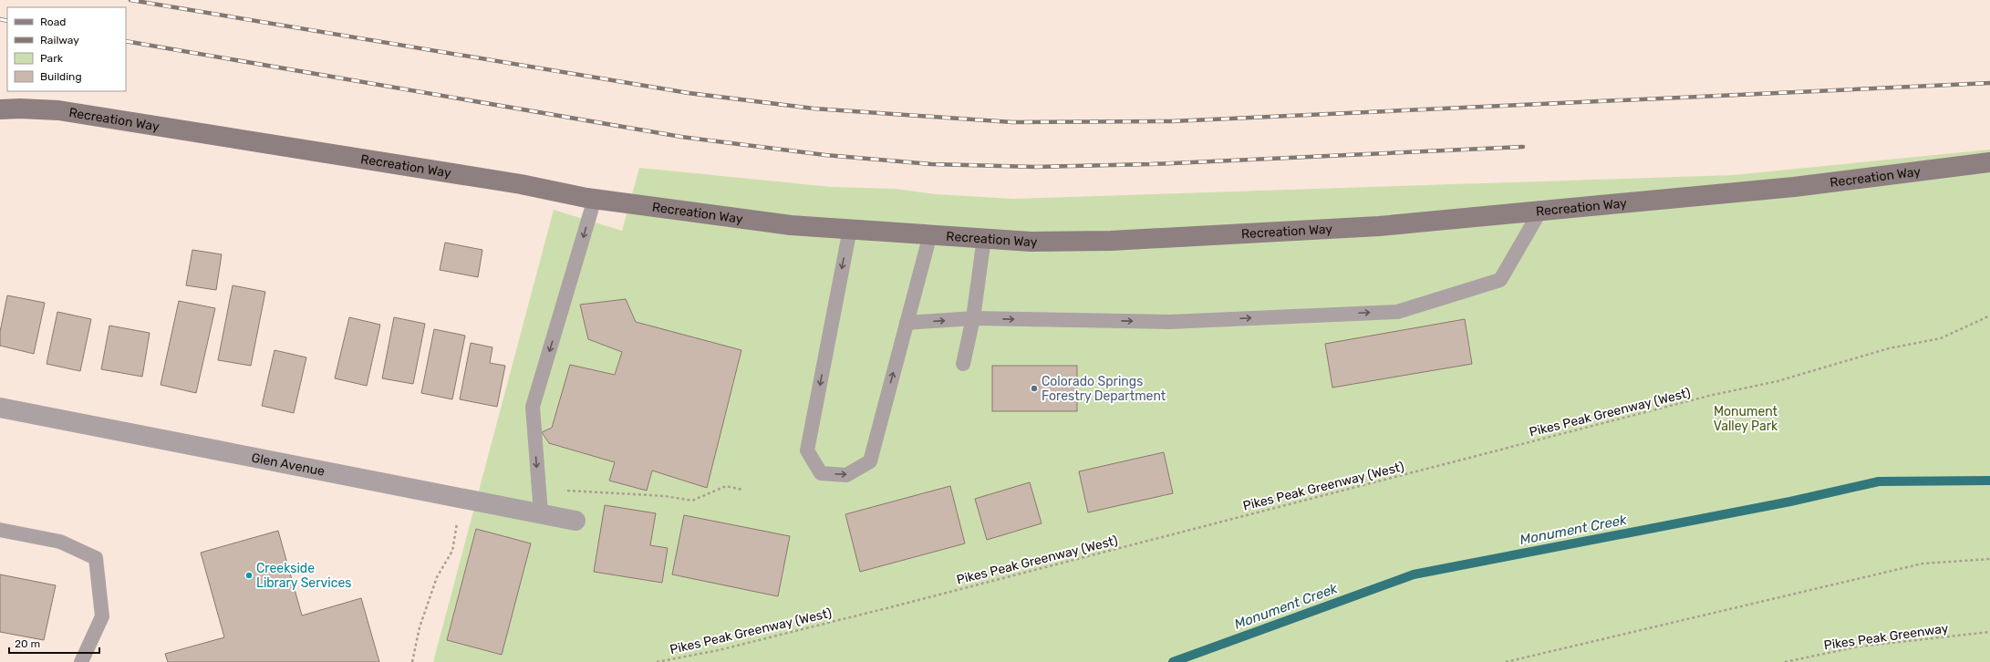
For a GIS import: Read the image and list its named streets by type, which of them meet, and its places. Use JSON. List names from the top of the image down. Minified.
{"streets":{"street":["Recreation Way","Glen Avenue"],"path":["Pikes Peak Greenway (West)","Pikes Peak Greenway"]},"water":["Monument Creek"],"parks":["Monument Valley Park"],"places":["Colorado Springs Forestry Department","Creekside Library Services"],"legend":["Road","Railway","Park","Building"],"scale_bar":"20 m"}
